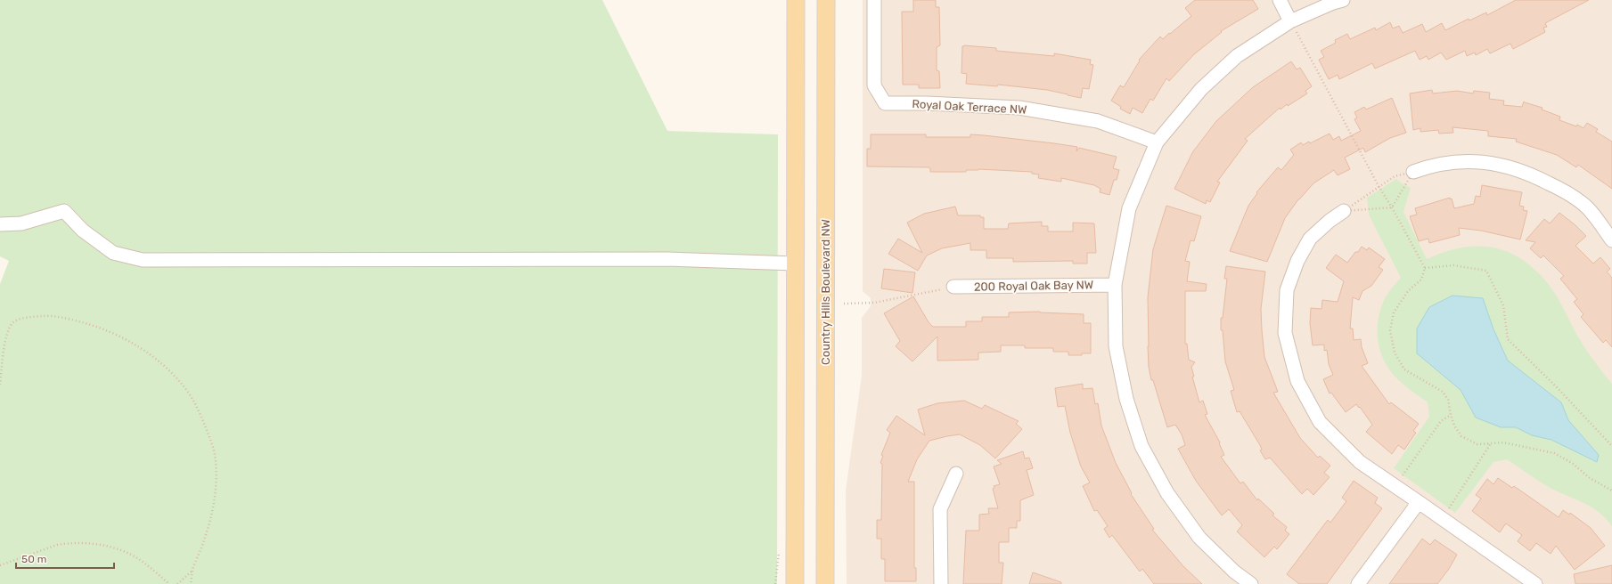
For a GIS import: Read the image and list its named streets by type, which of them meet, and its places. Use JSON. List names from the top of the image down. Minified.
{"streets":{"main road":["Country Hills Boulevard NW"],"street":["Royal Oak Terrace NW","200 Royal Oak Bay NW"]},"scale_bar":"50 m"}
